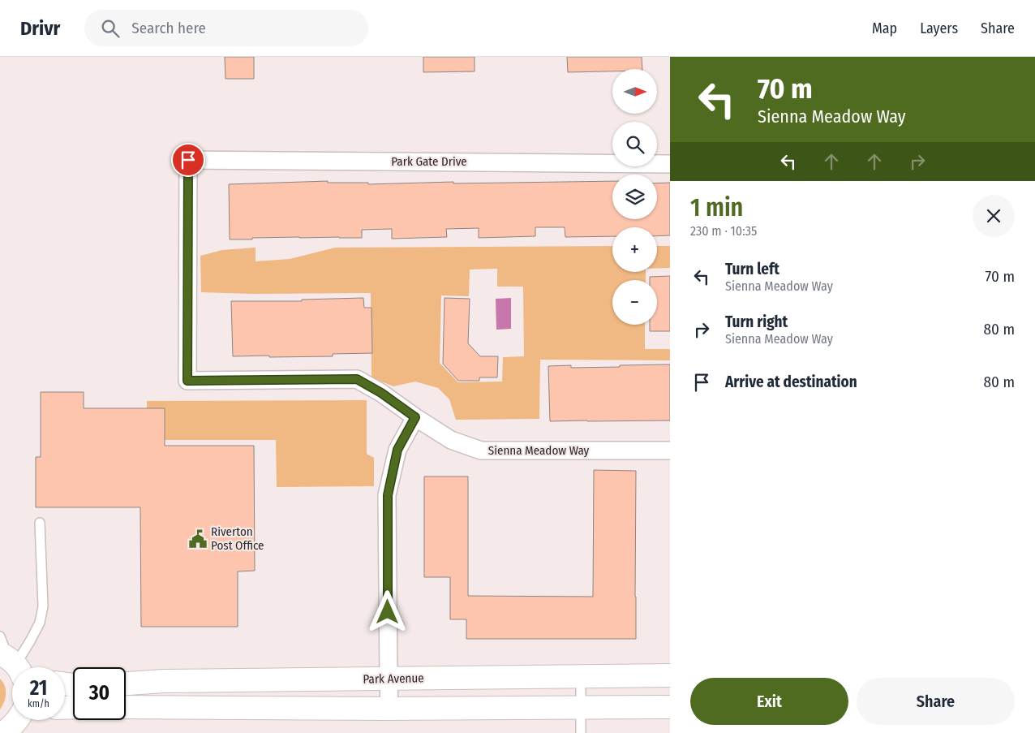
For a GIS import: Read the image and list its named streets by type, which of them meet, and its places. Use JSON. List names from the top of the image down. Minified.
{"streets":{"street":["Park Gate Drive","Sienna Meadow Way","Park Avenue"]},"crossings":[["Park Gate Drive","Sienna Meadow Way"]],"places":{"public building":["Riverton Post Office"]},"north":"right","page":{"header":"Drivr","search":"Search here","nav":["Map","Layers","Share"],"turn":["70 m","Sienna Meadow Way"],"map_buttons":["+","−"],"heading":["1 min","230 m · 10:35"],"list":[{"name":"Turn left","note":"Sienna Meadow Way","value":"70 m"},{"name":"Turn right","note":"Sienna Meadow Way","value":"80 m"},{"name":"Arrive at destination","value":"80 m"}],"speed":"21 km/h","limit":"30","buttons":["Exit","Share"]}}
